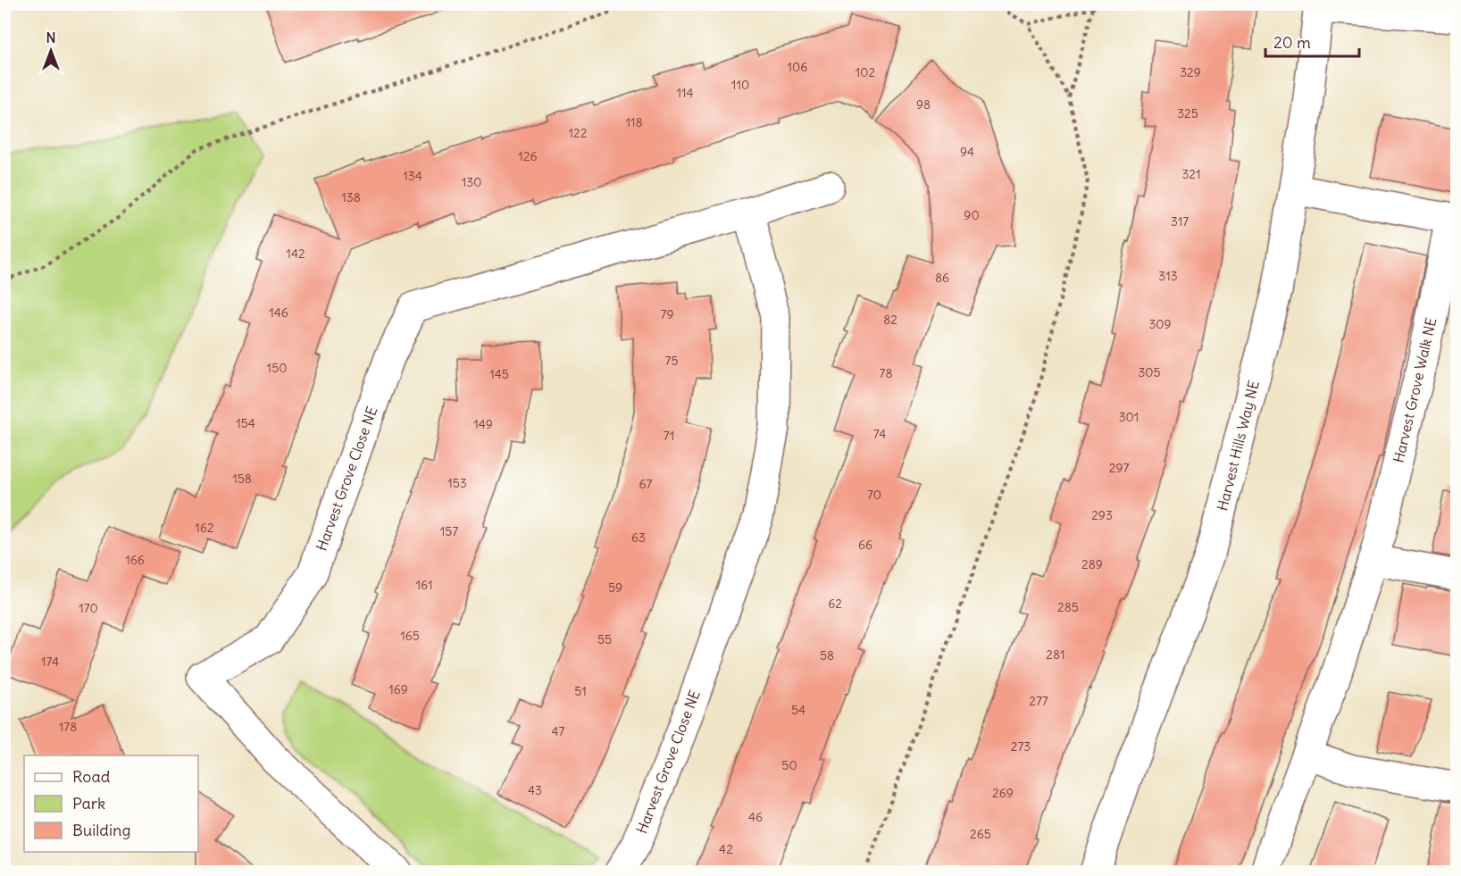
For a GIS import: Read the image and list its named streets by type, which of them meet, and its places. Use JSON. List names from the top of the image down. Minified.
{"streets":{"street":["Harvest Grove Walk NE","Harvest Hills Way NE","Harvest Grove Close NE"]},"crossings":[["Harvest Grove Walk NE","Harvest Hills Way NE"]],"house_numbers":["106","102","329","110","114","98","325","118","122","94","126","321","134","130","138","90","317","142","313","86","146","79","82","309","75","150","305","78","145","301","154","149","74","71","297","158","153","67","70","293","162","157","63","66","166","289","161","59","62","285","170","165","55","281","58","174","169","51","277","54","178","47","273","50","43","269","46","265","42"],"legend":["Road","Park","Building"],"scale_bar":"20 m","north":"top"}
